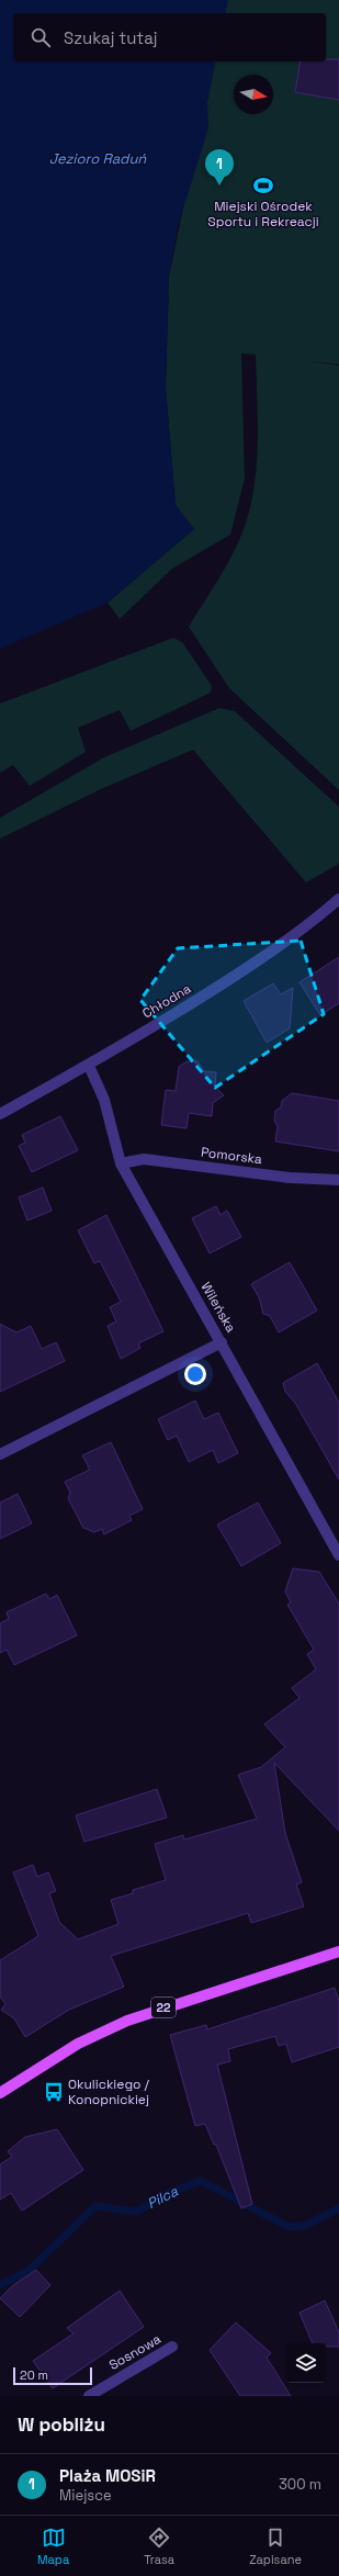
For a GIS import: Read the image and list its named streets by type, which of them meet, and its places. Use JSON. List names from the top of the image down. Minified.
{"streets":{"main road":["22"],"street":["Chłodna","Pomorska","Wileńska","Sosnowa"]},"crossings":[["Chłodna","Wileńska"],["Pomorska","Wileńska"]],"water":["Jezioro Raduń","Pilca"],"places":{"sports":["Miejski Ośrodek Sportu i Rekreacji"],"bus stop":["Okulickiego / Konopnickiej"]},"scale_bar":"20 m","north":"right","page":{"search":"Szukaj tutaj","pins":"1","scale":"20 m","heading":"W pobliżu","list":[{"mark":"1","name":"Plaża MOSiR","note":"Miejsce","value":"300 m"}],"nav":["Mapa","Trasa","Zapisane"]}}
